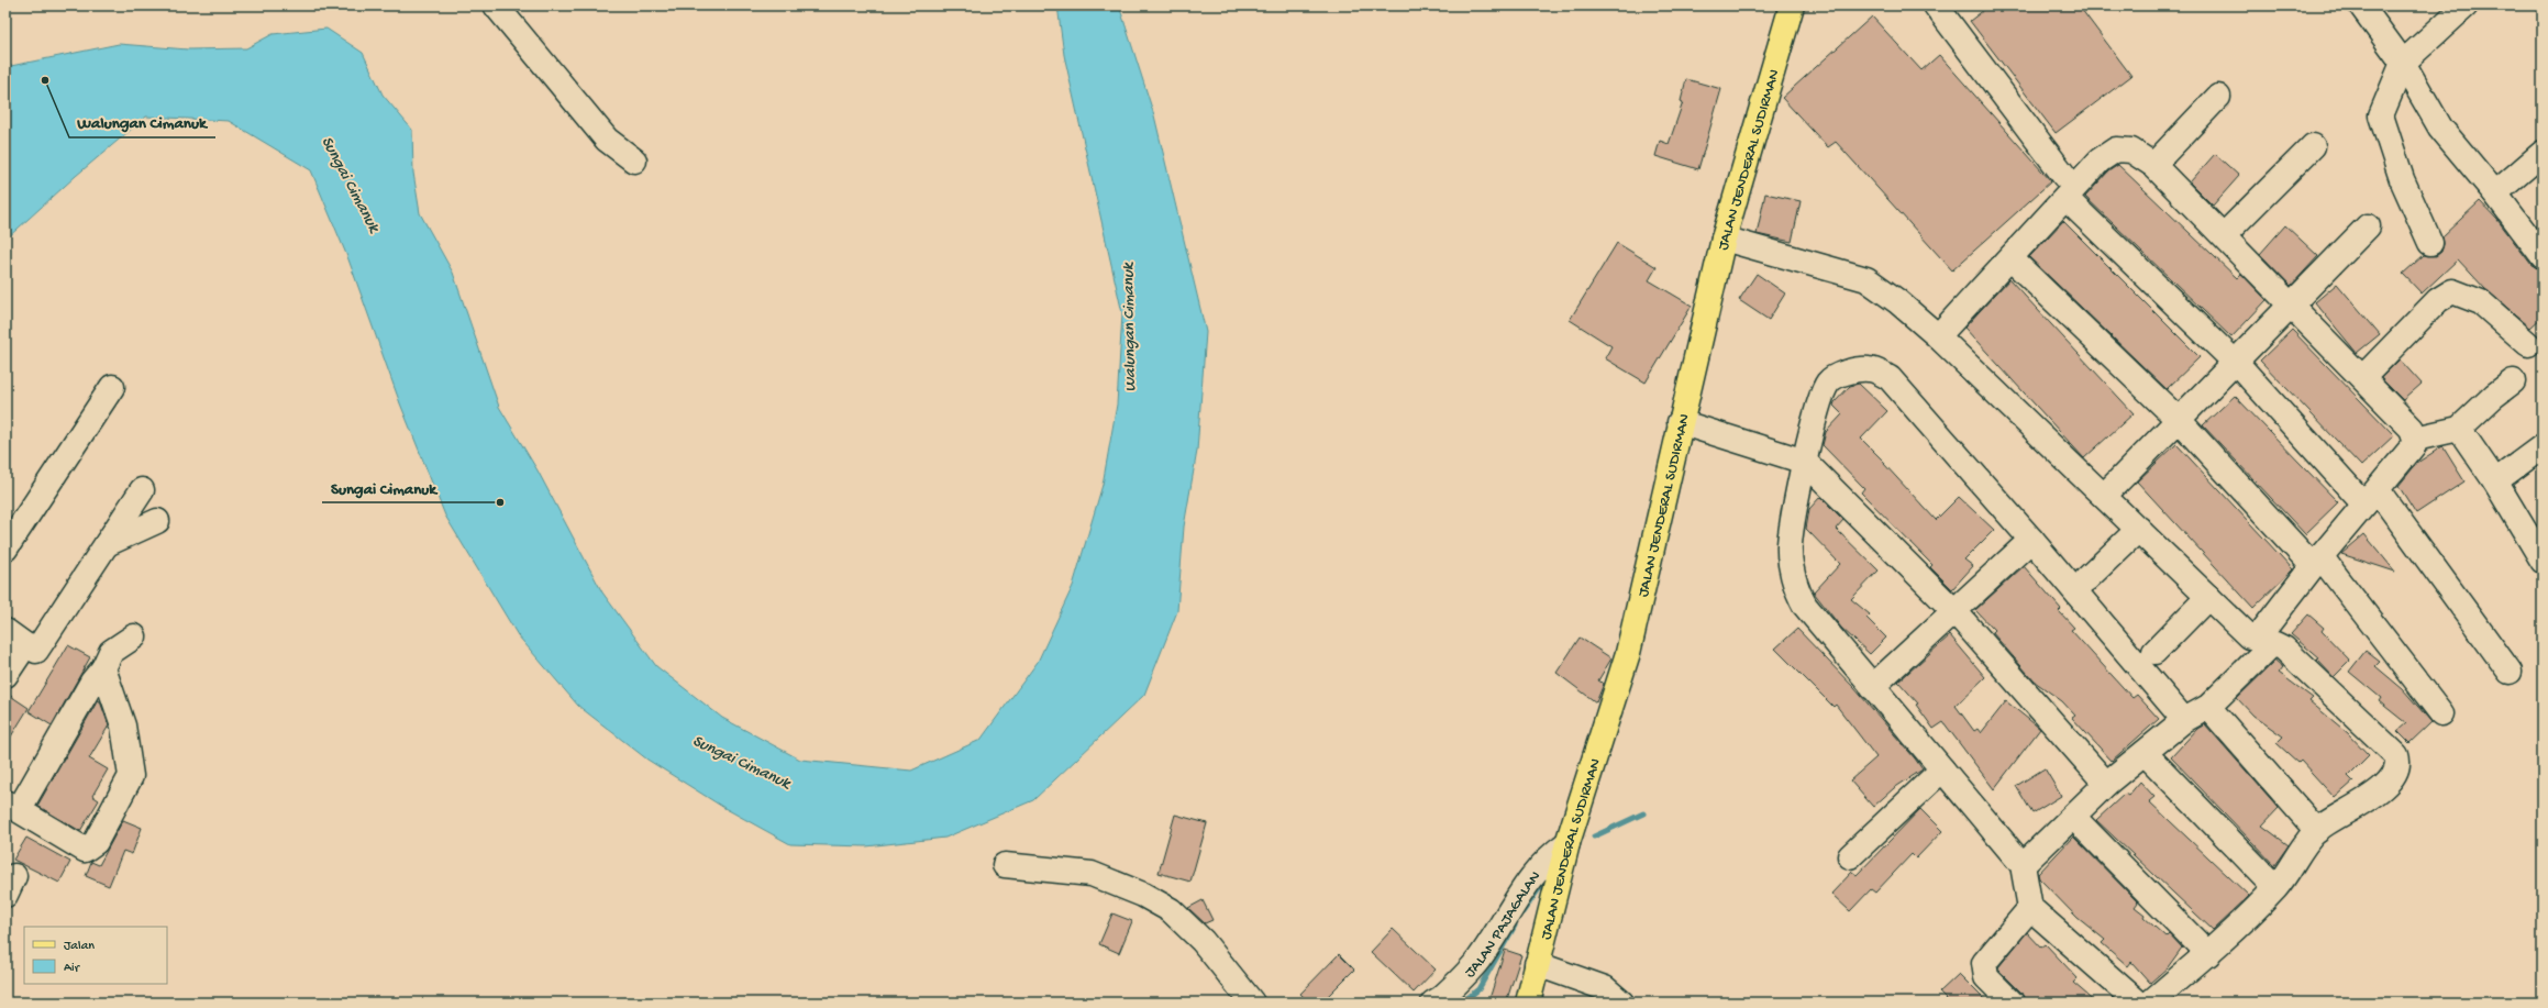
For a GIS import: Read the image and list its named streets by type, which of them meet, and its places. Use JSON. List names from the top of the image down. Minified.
{"streets":{"main road":["JALAN JENDERAL SUDIRMAN"],"street":["JALAN PAJAGALAN"]},"crossings":[["JALAN JENDERAL SUDIRMAN","JALAN PAJAGALAN"]],"water":["Sungai Cimanuk","Walungan Cimanuk"],"places":["Walungan Cimanuk","Sungai Cimanuk"],"legend":["Jalan","Air"]}
